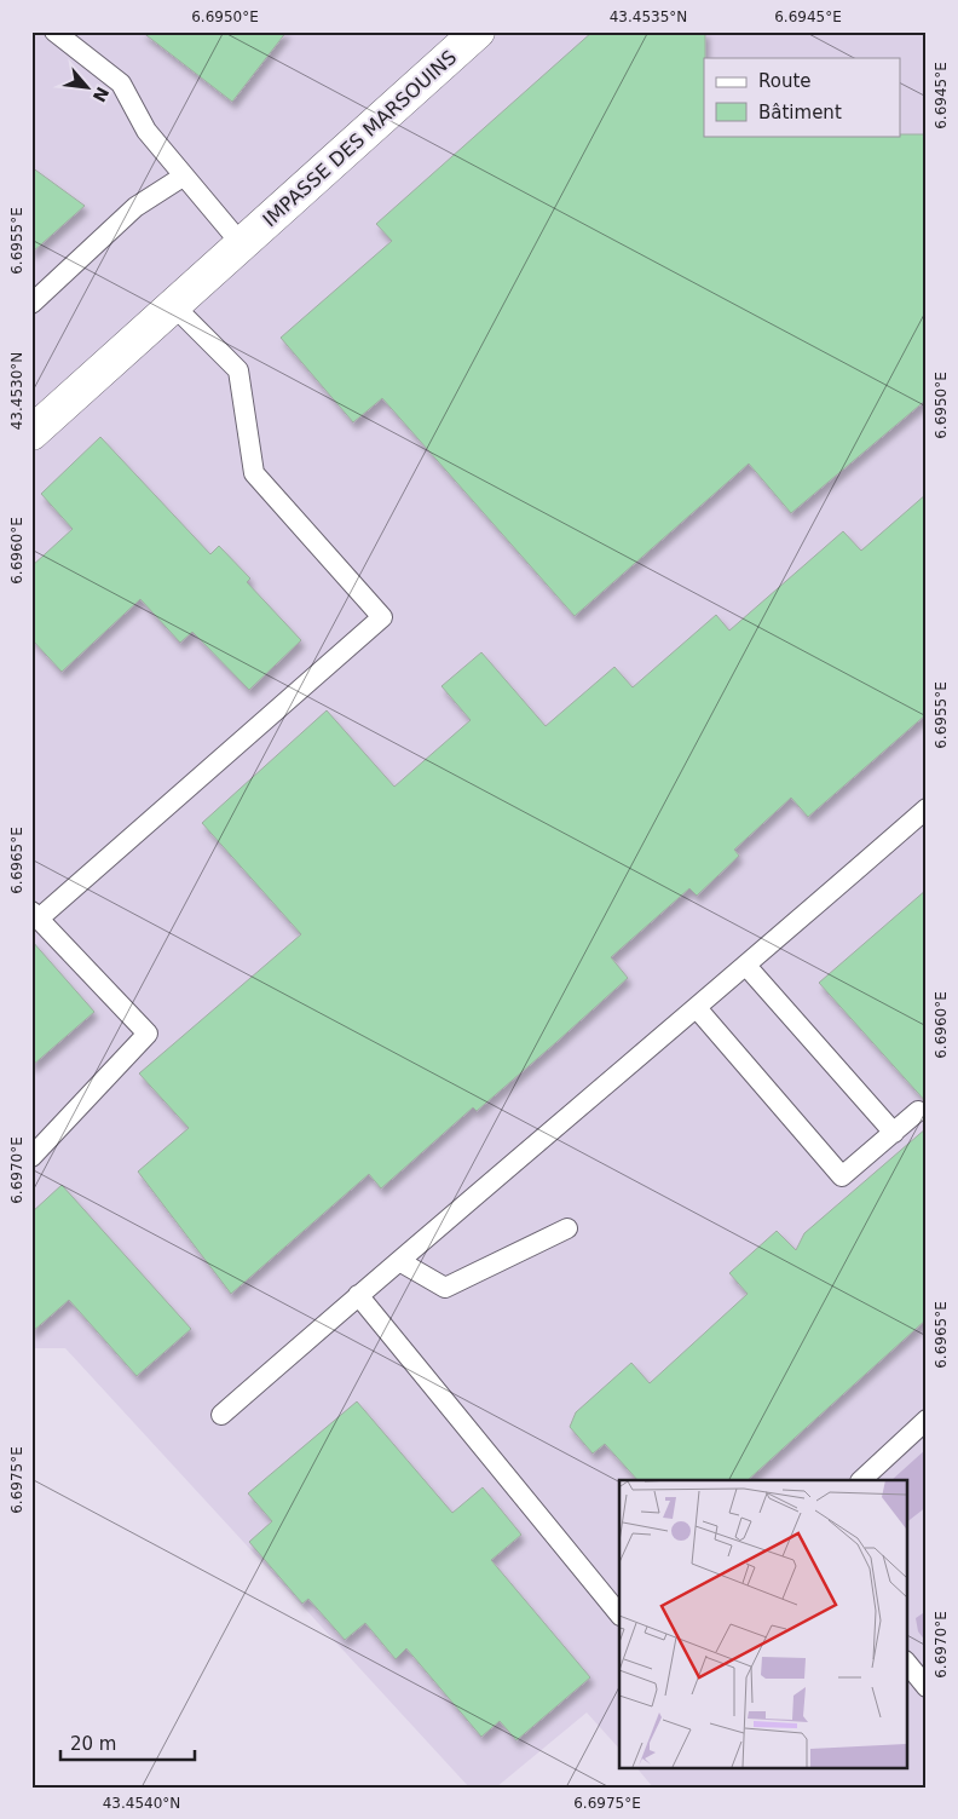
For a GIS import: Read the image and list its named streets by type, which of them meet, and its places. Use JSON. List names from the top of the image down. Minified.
{"streets":{"street":["IMPASSE DES MARSOUINS"]},"legend":["Route","Bâtiment"],"scale_bar":"20 m","north":"bottom right","coordinates":["6.6950°E","43.4535°N","6.6945°E","6.6955°E","43.4530°N","6.6960°E","6.6965°E","6.6970°E","6.6975°E","43.4540°N"]}
